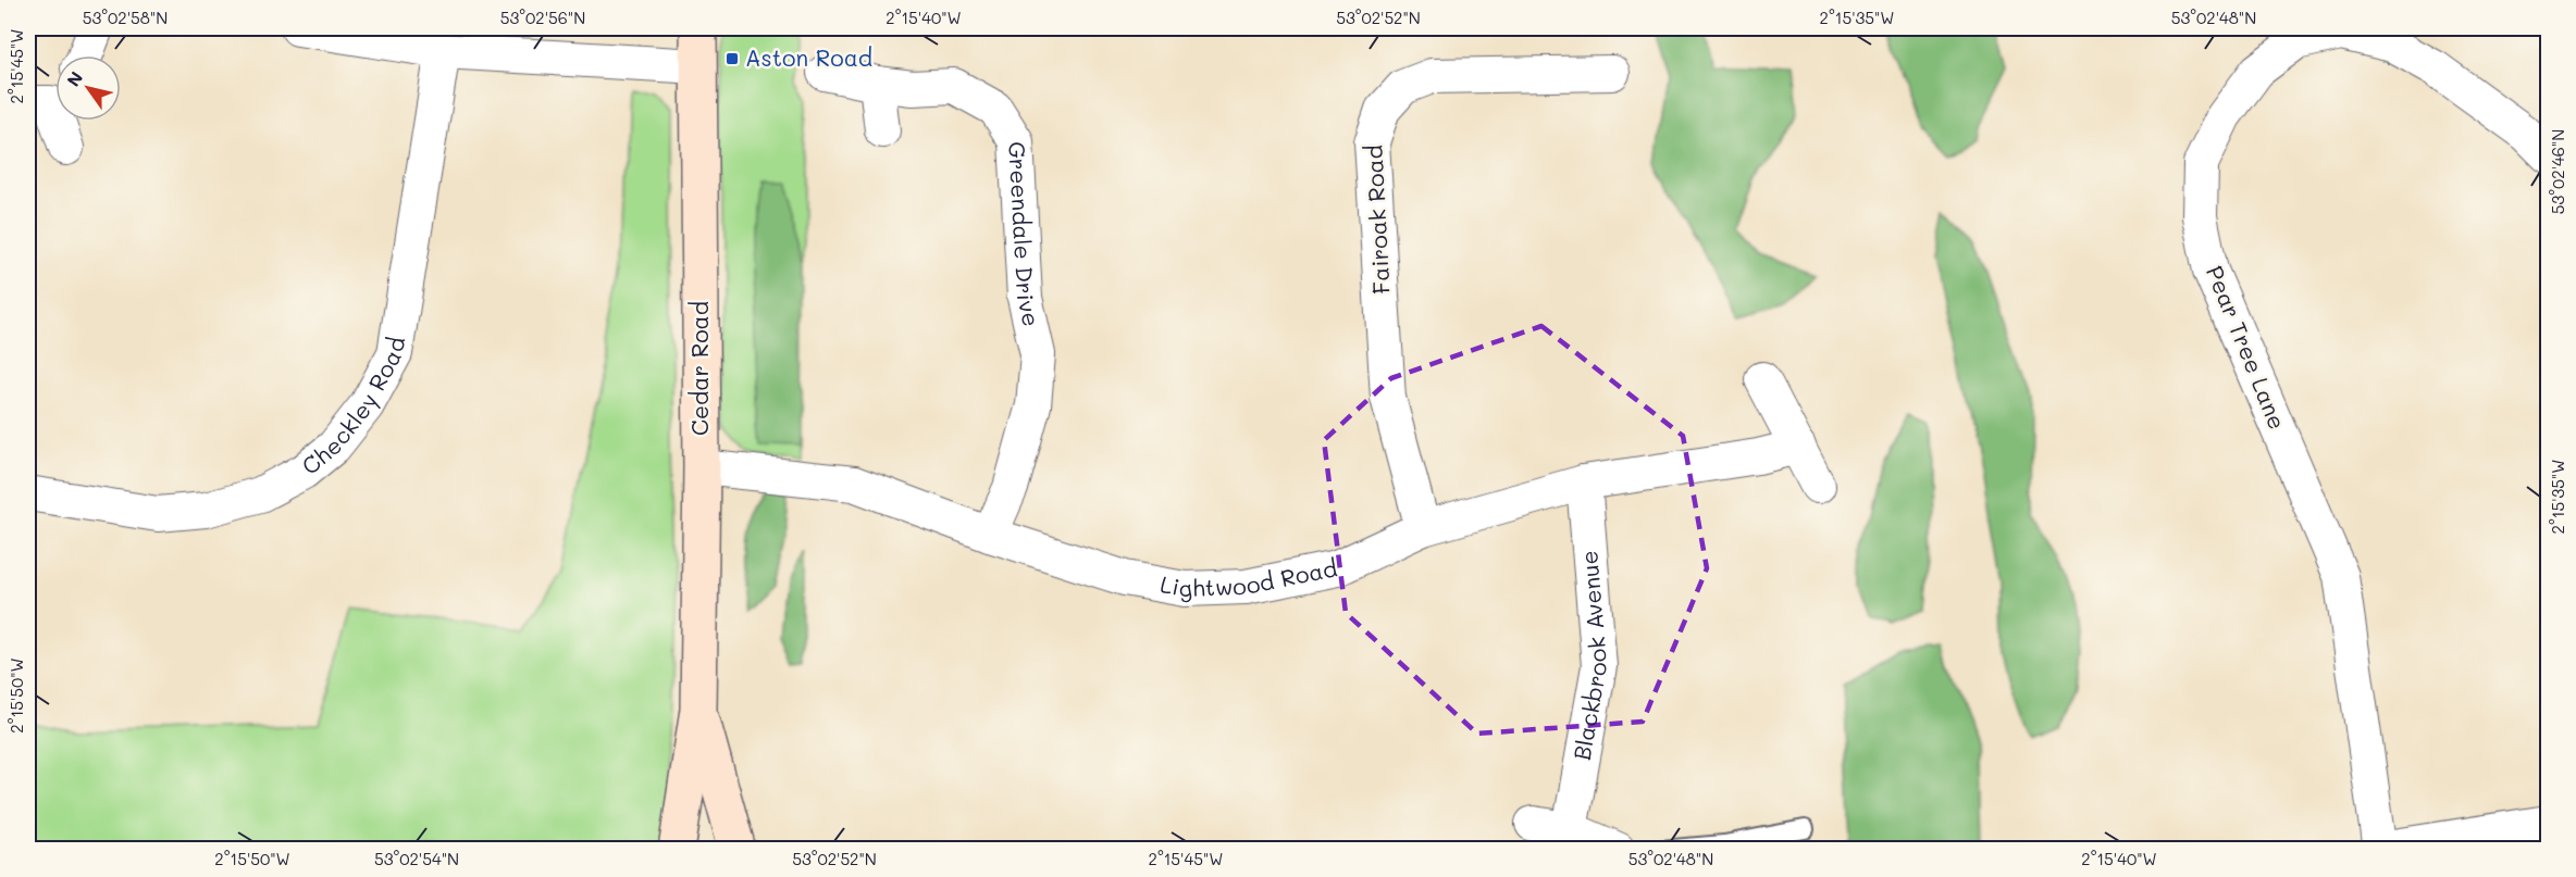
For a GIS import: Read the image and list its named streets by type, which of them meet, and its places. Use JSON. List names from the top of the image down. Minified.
{"streets":{"street":["Fairoak Road","Greendale Drive","Pear Tree Lane","Cedar Road","Checkley Road","Lightwood Road","Blackbrook Avenue"]},"crossings":[["Fairoak Road","Lightwood Road"],["Greendale Drive","Lightwood Road"],["Cedar Road","Lightwood Road"],["Lightwood Road","Blackbrook Avenue"]],"places":{"transit":["Aston Road"]},"north":"top left","coordinates":["53°02'58\"N","53°02'56\"N","2°15'40\"W","53°02'52\"N","2°15'35\"W","53°02'48\"N","2°15'45\"W","53°02'46\"N","2°15'50\"W","53°02'54\"N"]}
